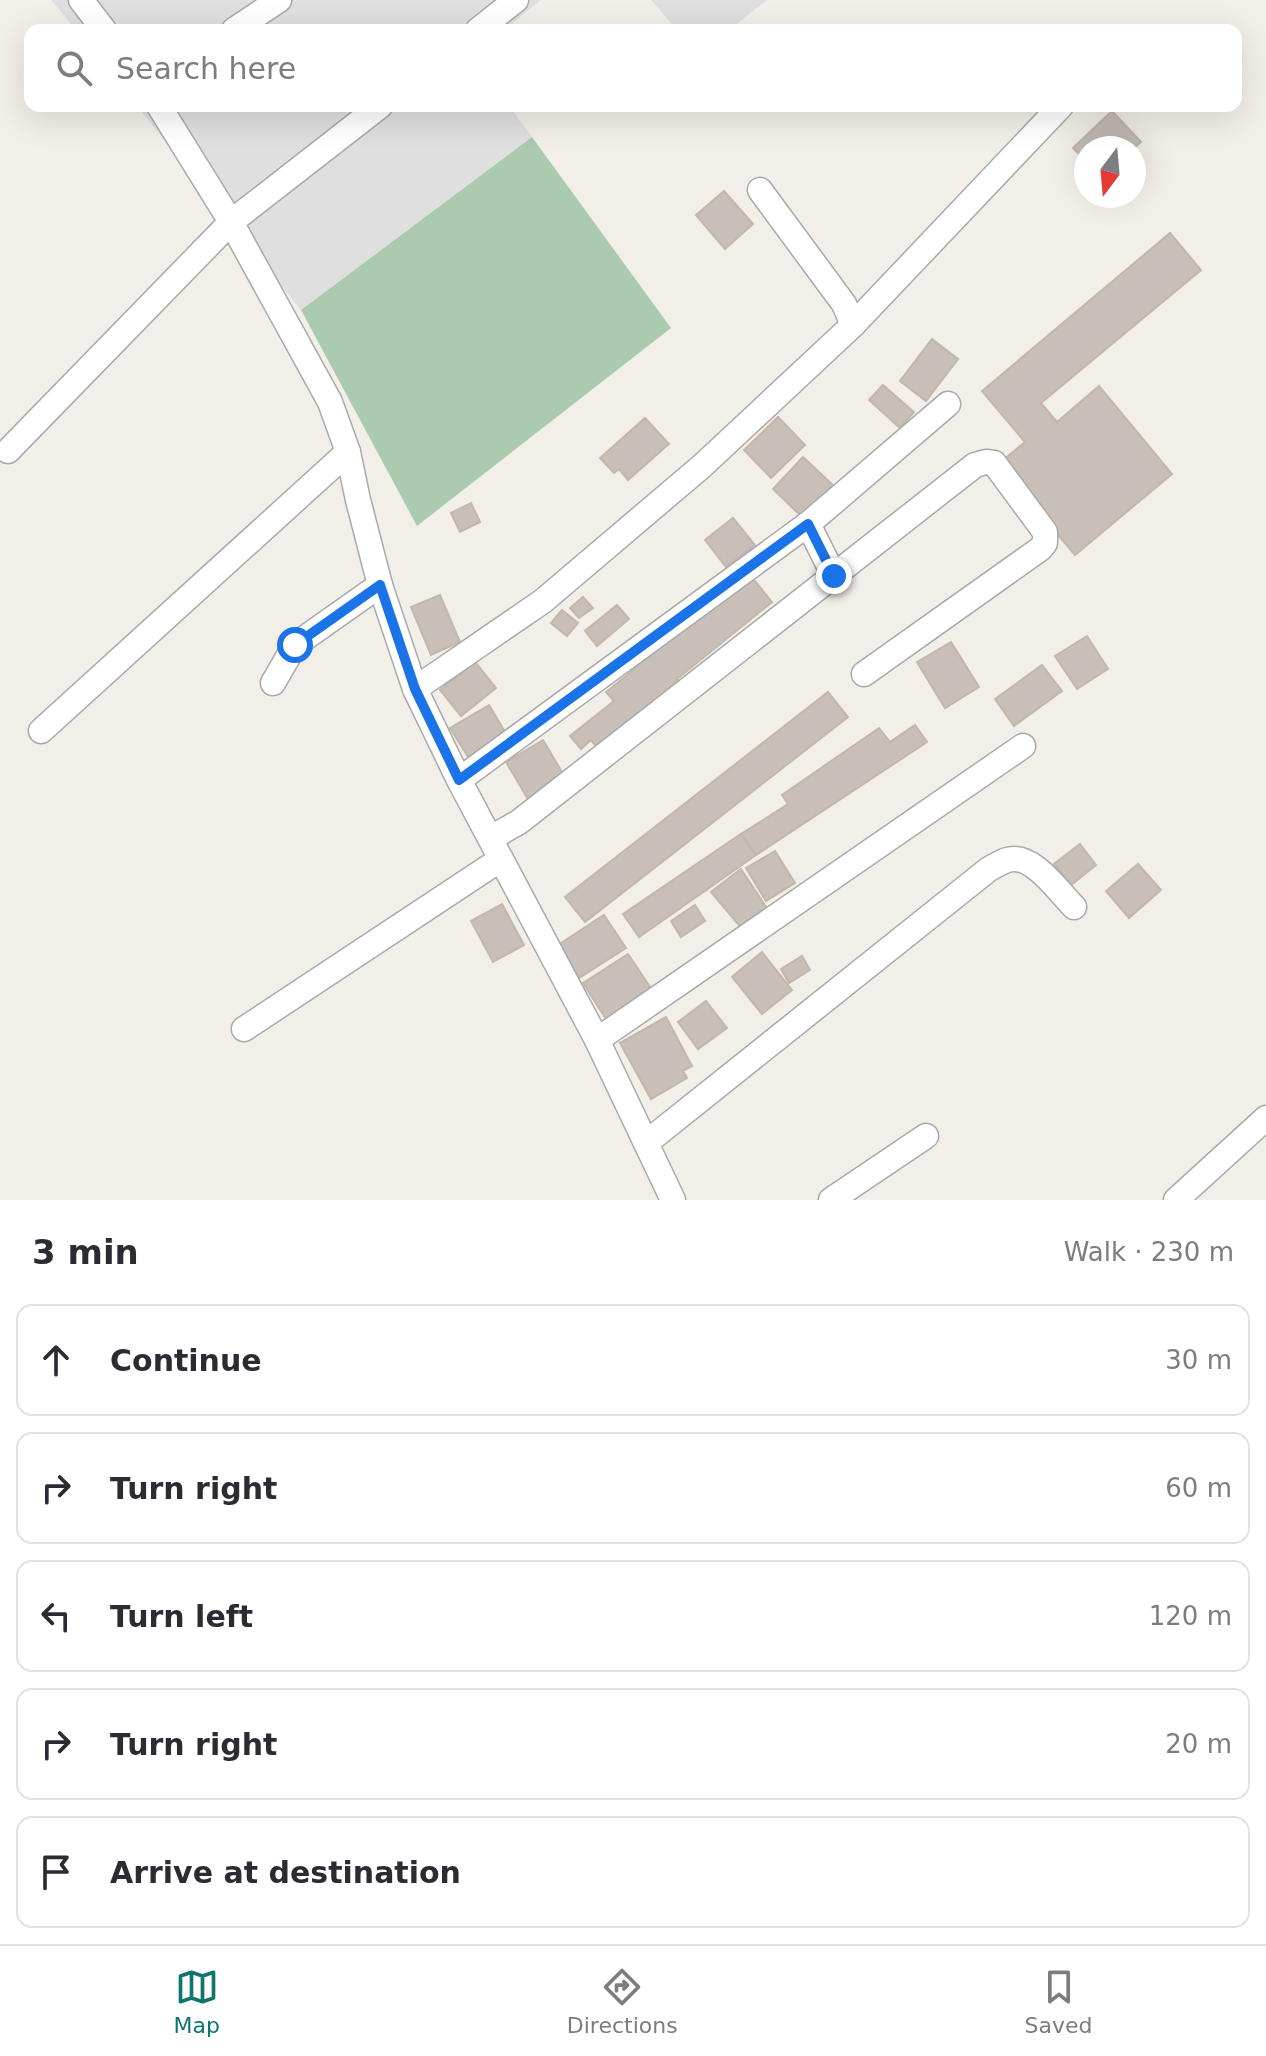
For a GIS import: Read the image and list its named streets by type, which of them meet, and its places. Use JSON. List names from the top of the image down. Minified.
{"north":"bottom","page":{"search":"Search here","heading":["3 min","Walk · 230 m"],"list":[["Continue","30 m"],["Turn right","60 m"],["Turn left","120 m"],["Turn right","20 m"],"Arrive at destination"],"nav":["Map","Directions","Saved"]}}
